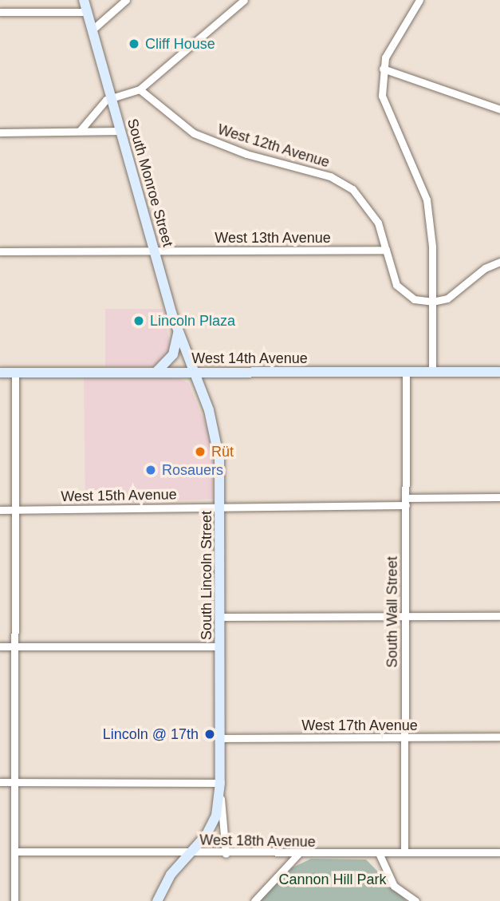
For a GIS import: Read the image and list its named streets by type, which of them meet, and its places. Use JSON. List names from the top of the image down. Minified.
{"streets":{"street":["West 12th Avenue","South Monroe Street","West 13th Avenue","West 14th Avenue","West 15th Avenue","South Lincoln Street","South Wall Street","West 17th Avenue","West 18th Avenue"]},"crossings":[["West 12th Avenue","West 13th Avenue"],["South Monroe Street","West 13th Avenue"],["South Monroe Street","West 14th Avenue"],["South Monroe Street","South Lincoln Street"],["West 14th Avenue","South Lincoln Street"],["West 14th Avenue","South Wall Street"],["West 15th Avenue","South Lincoln Street"],["West 15th Avenue","South Wall Street"],["South Lincoln Street","West 17th Avenue"],["South Lincoln Street","West 18th Avenue"],["South Wall Street","West 17th Avenue"],["South Wall Street","West 18th Avenue"]],"parks":["Cannon Hill Park"],"places":["Cliff House","Lincoln Plaza","Rüt","Rosauers","Lincoln @ 17th"]}
